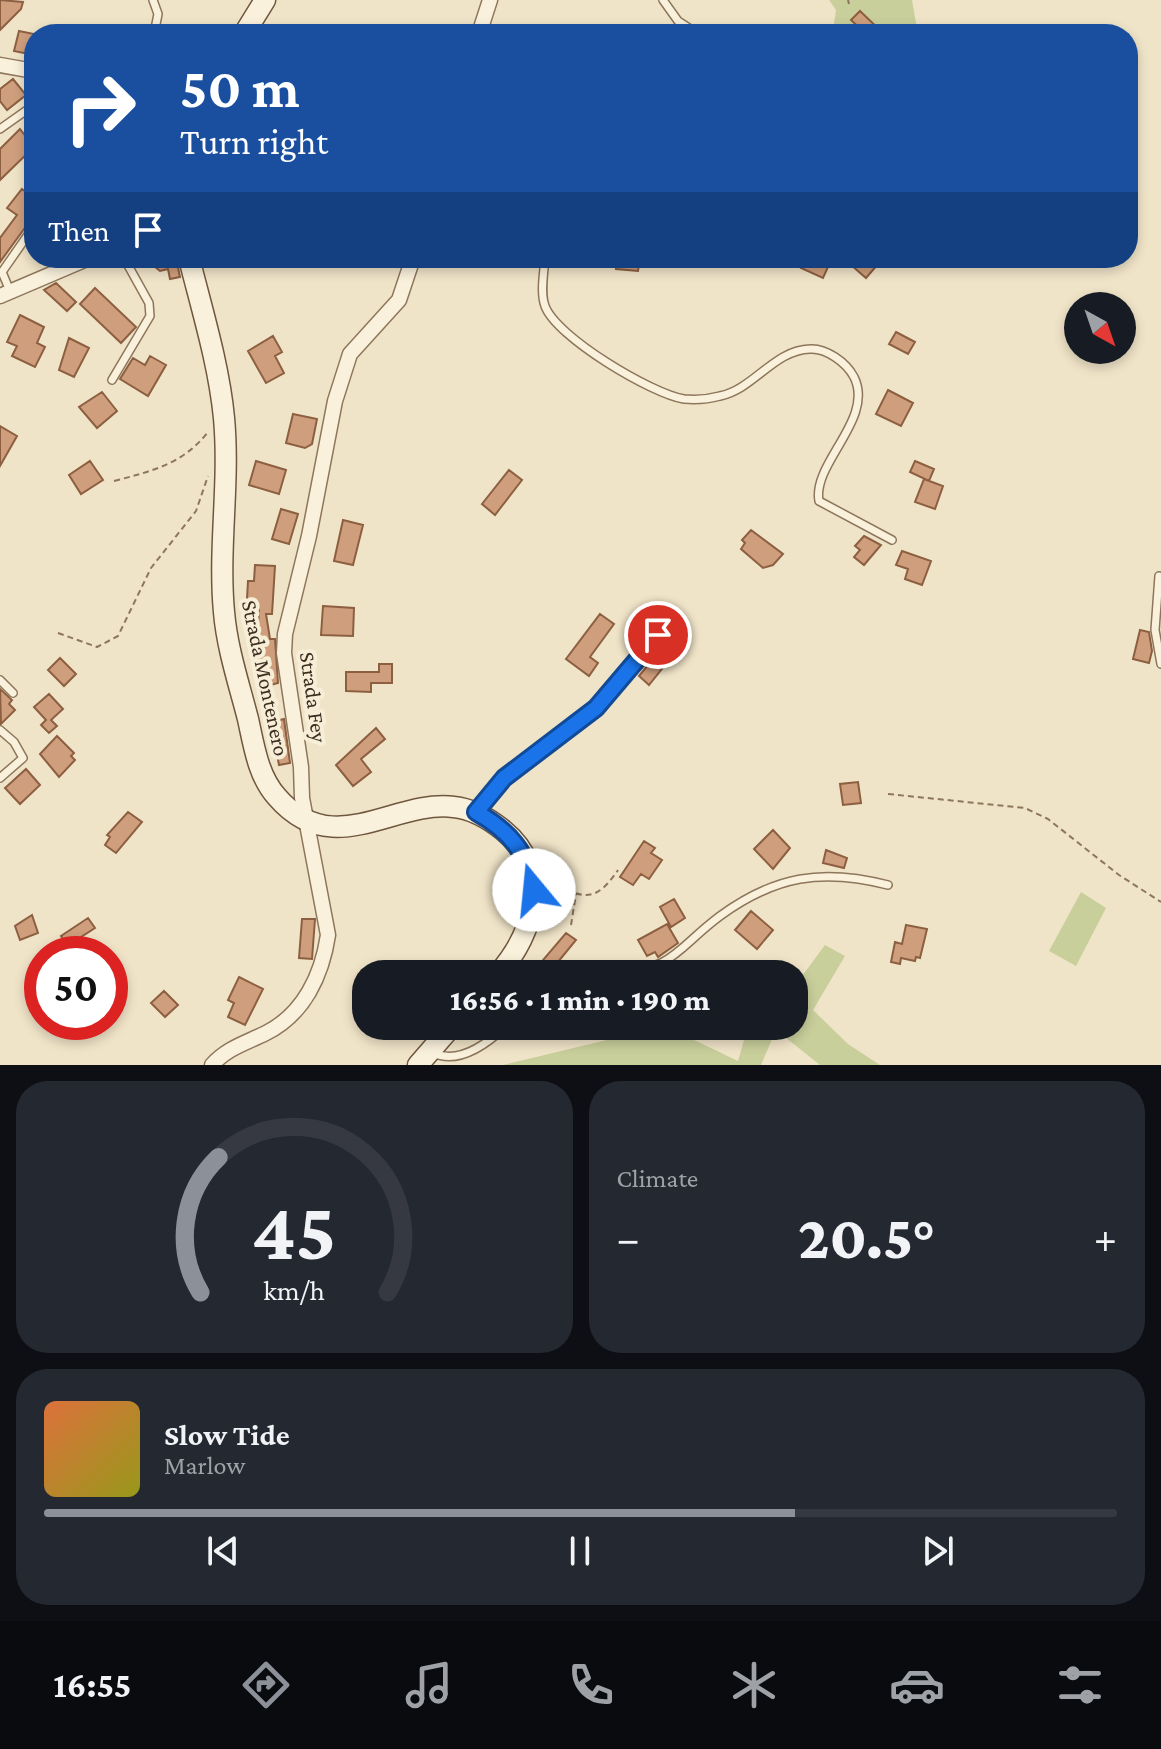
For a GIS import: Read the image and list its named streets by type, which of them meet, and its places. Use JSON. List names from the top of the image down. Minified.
{"streets":{"main road":["Strada Montenero"],"street":["Strada Fey"]},"crossings":[["Strada Montenero","Strada Fey"]],"north":"bottom right","page":{"turn":["50 m","Turn right"],"then":"Then","limit":"50","trip":"16:56 · 1 min · 190 m","tile":"Climate","heat":["−","20.5°","+"],"song":["Slow Tide","Marlow"],"tabs":"16:55","gauge":["45","km/h"]}}
